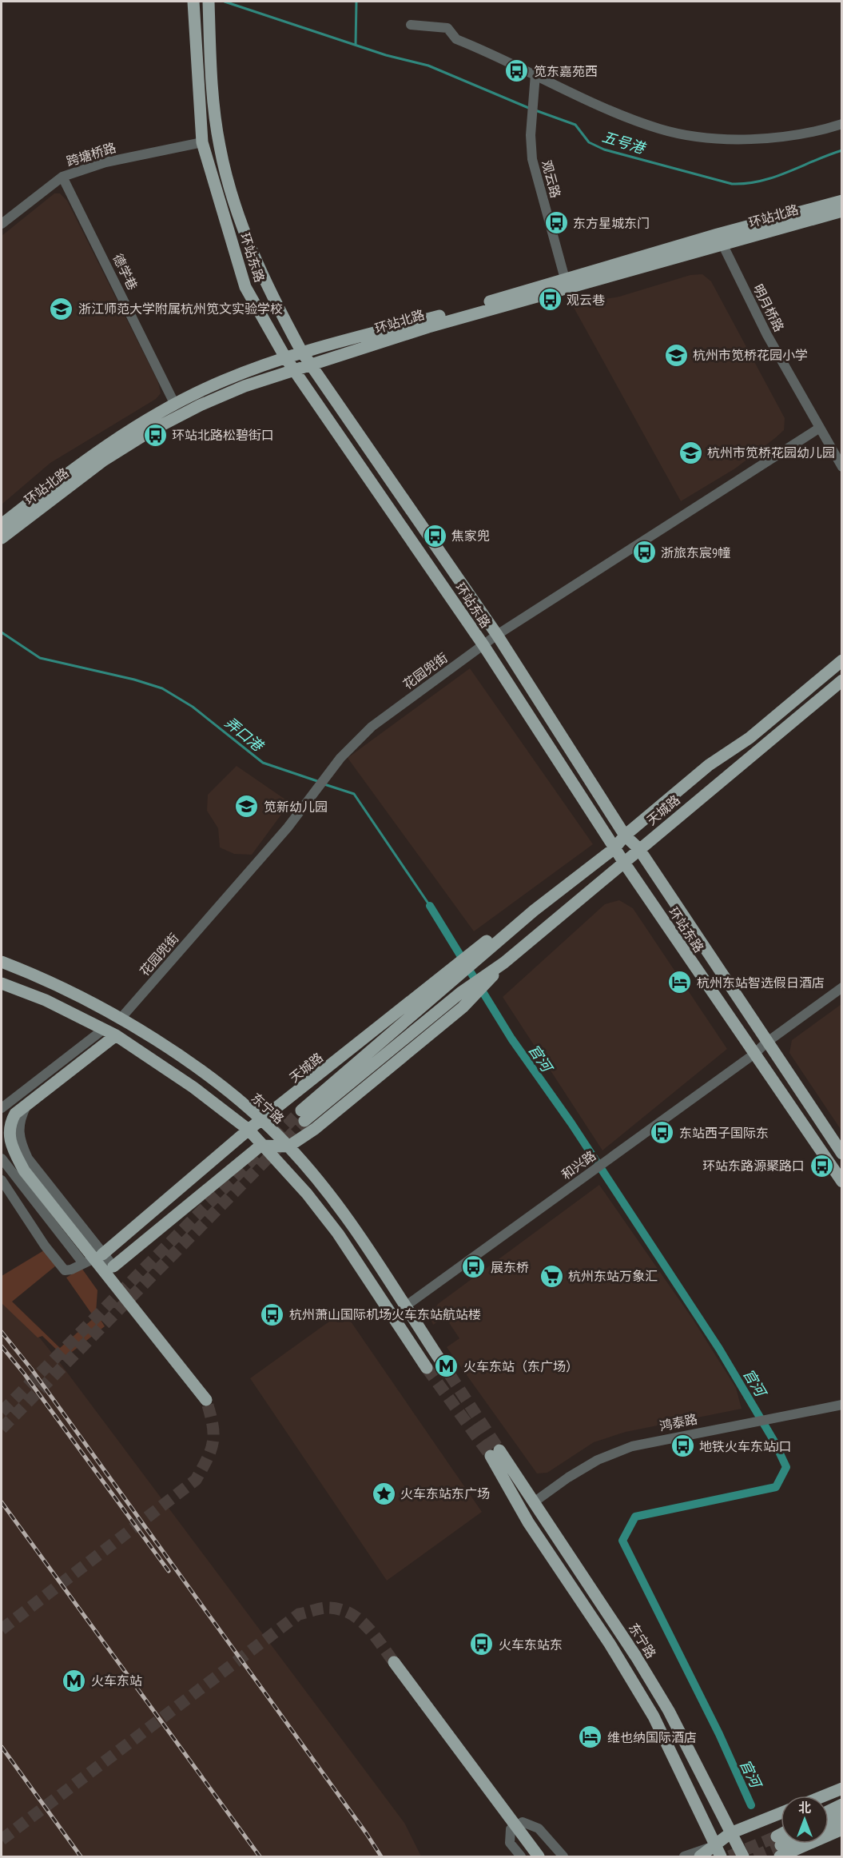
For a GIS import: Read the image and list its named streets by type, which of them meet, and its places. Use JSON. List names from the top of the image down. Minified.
{"streets":{"main road":["环站北路","环站东路","天城路","东宁路"],"street":["跨塘桥路","观云路","德学巷","明月桥路","花园兜街","和兴路","鸿泰路"]},"crossings":[["跨塘桥路","环站东路"],["跨塘桥路","德学巷"],["观云路","环站北路"],["环站北路","环站东路"],["环站北路","德学巷"],["环站北路","明月桥路"],["环站东路","花园兜街"],["环站东路","天城路"],["环站东路","和兴路"],["明月桥路","花园兜街"],["花园兜街","东宁路"],["天城路","东宁路"],["东宁路","和兴路"],["东宁路","鸿泰路"]],"water":["五号港","弄口港","官河"],"places":{"bus stop":["笕东嘉苑西","东方星城东门","观云巷","环站北路松碧街口","焦家兜","浙旅东宸9幢","东站西子国际东","环站东路源聚路口","展东桥","杭州萧山国际机场火车东站航站楼","地铁火车东站J口","火车东站东"],"school or university":["浙江师范大学附属杭州笕文实验学校","杭州市笕桥花园小学","杭州市笕桥花园幼儿园","笕新幼儿园"],"hotel":["杭州东站智选假日酒店","维也纳国际酒店"],"supermarket":["杭州东站万象汇"],"metro station":["火车东站（东广场）","火车东站"],"place":["火车东站东广场"]},"north":"top"}
